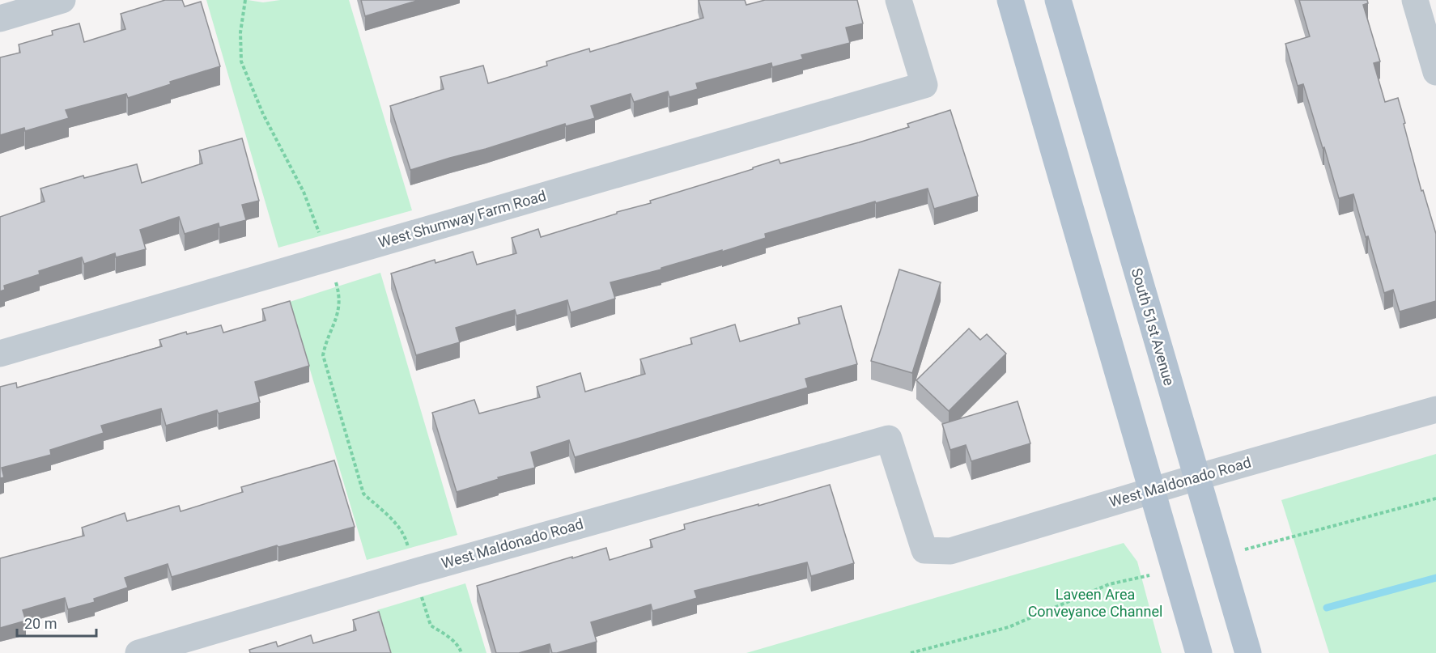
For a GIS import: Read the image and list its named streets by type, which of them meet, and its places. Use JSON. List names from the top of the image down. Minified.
{"streets":{"main road":["South 51st Avenue"],"street":["West Shumway Farm Road","West Maldonado Road"]},"crossings":[["South 51st Avenue","West Maldonado Road"]],"parks":["Laveen Area Conveyance Channel"],"scale_bar":"20 m"}
